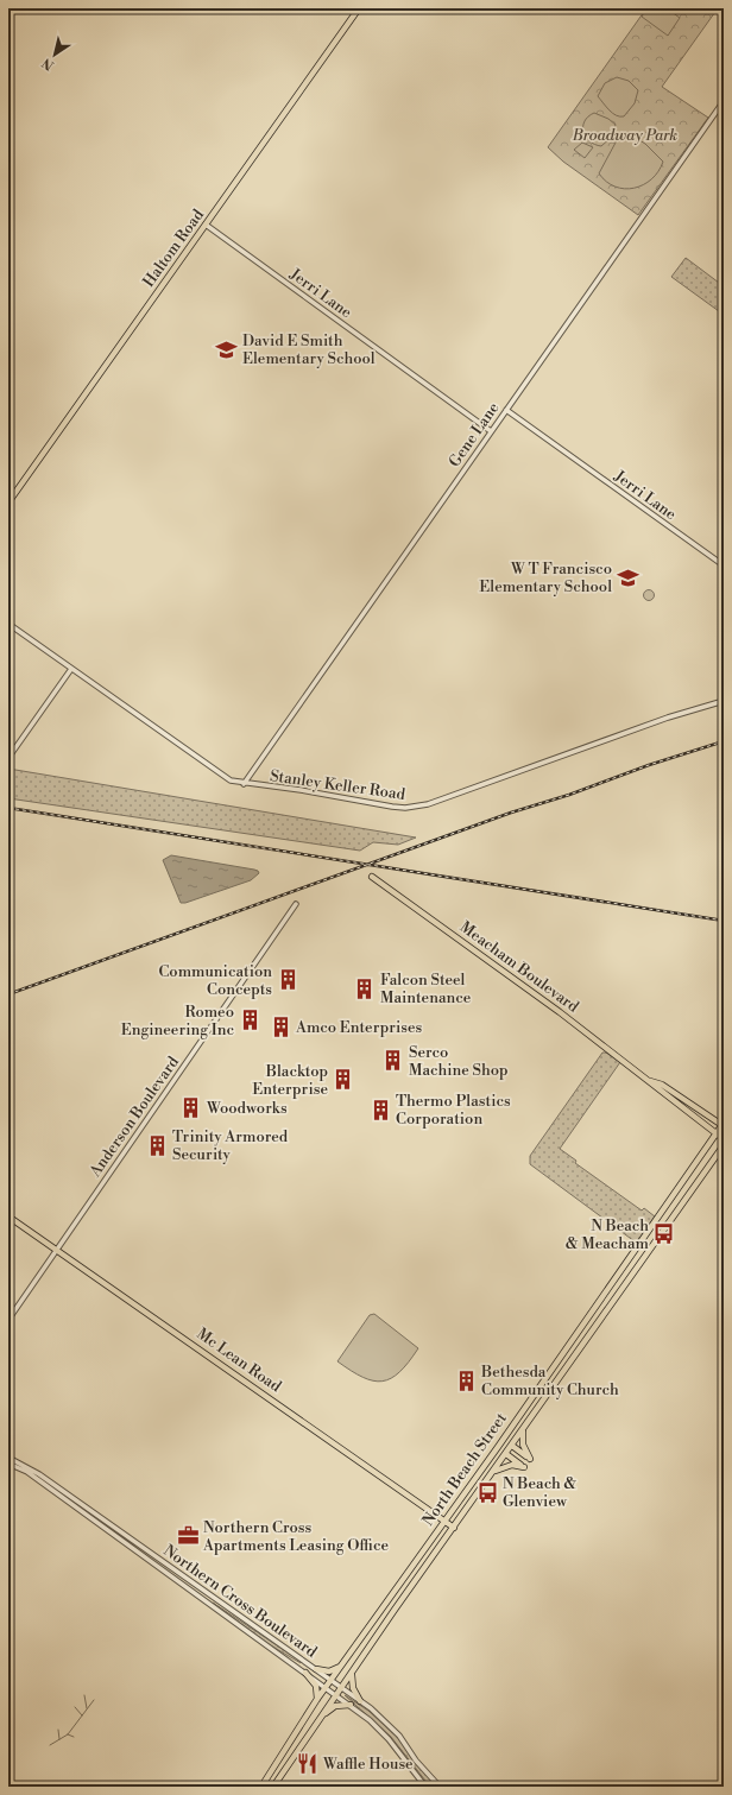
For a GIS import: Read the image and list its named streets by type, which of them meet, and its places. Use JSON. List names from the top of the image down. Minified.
{"streets":{"main road":["Haltom Road","Meacham Boulevard","Mc Lean Road","North Beach Street"],"street":["Jerri Lane","Gene Lane","Stanley Keller Road","Anderson Boulevard","Northern Cross Boulevard"]},"crossings":[["Haltom Road","Jerri Lane"],["Jerri Lane","Gene Lane"],["Gene Lane","Stanley Keller Road"],["Meacham Boulevard","North Beach Street"],["Anderson Boulevard","Mc Lean Road"],["Mc Lean Road","North Beach Street"],["North Beach Street","Northern Cross Boulevard"]],"parks":["Broadway Park"],"places":{"school or university":["David E Smith Elementary School","W T Francisco Elementary School"],"building":["Communication Concepts","Falcon Steel Maintenance","Romeo Engineering Inc","Amco Enterprises","Serco Machine Shop","Blacktop Enterprise","Woodworks","Thermo Plastics Corporation","Trinity Armored Security","Bethesda Community Church"],"bus stop":["N Beach & Meacham","N Beach & Glenview"],"office":["Northern Cross Apartments Leasing Office"],"restaurant":["Waffle House"]},"north":"bottom left"}
